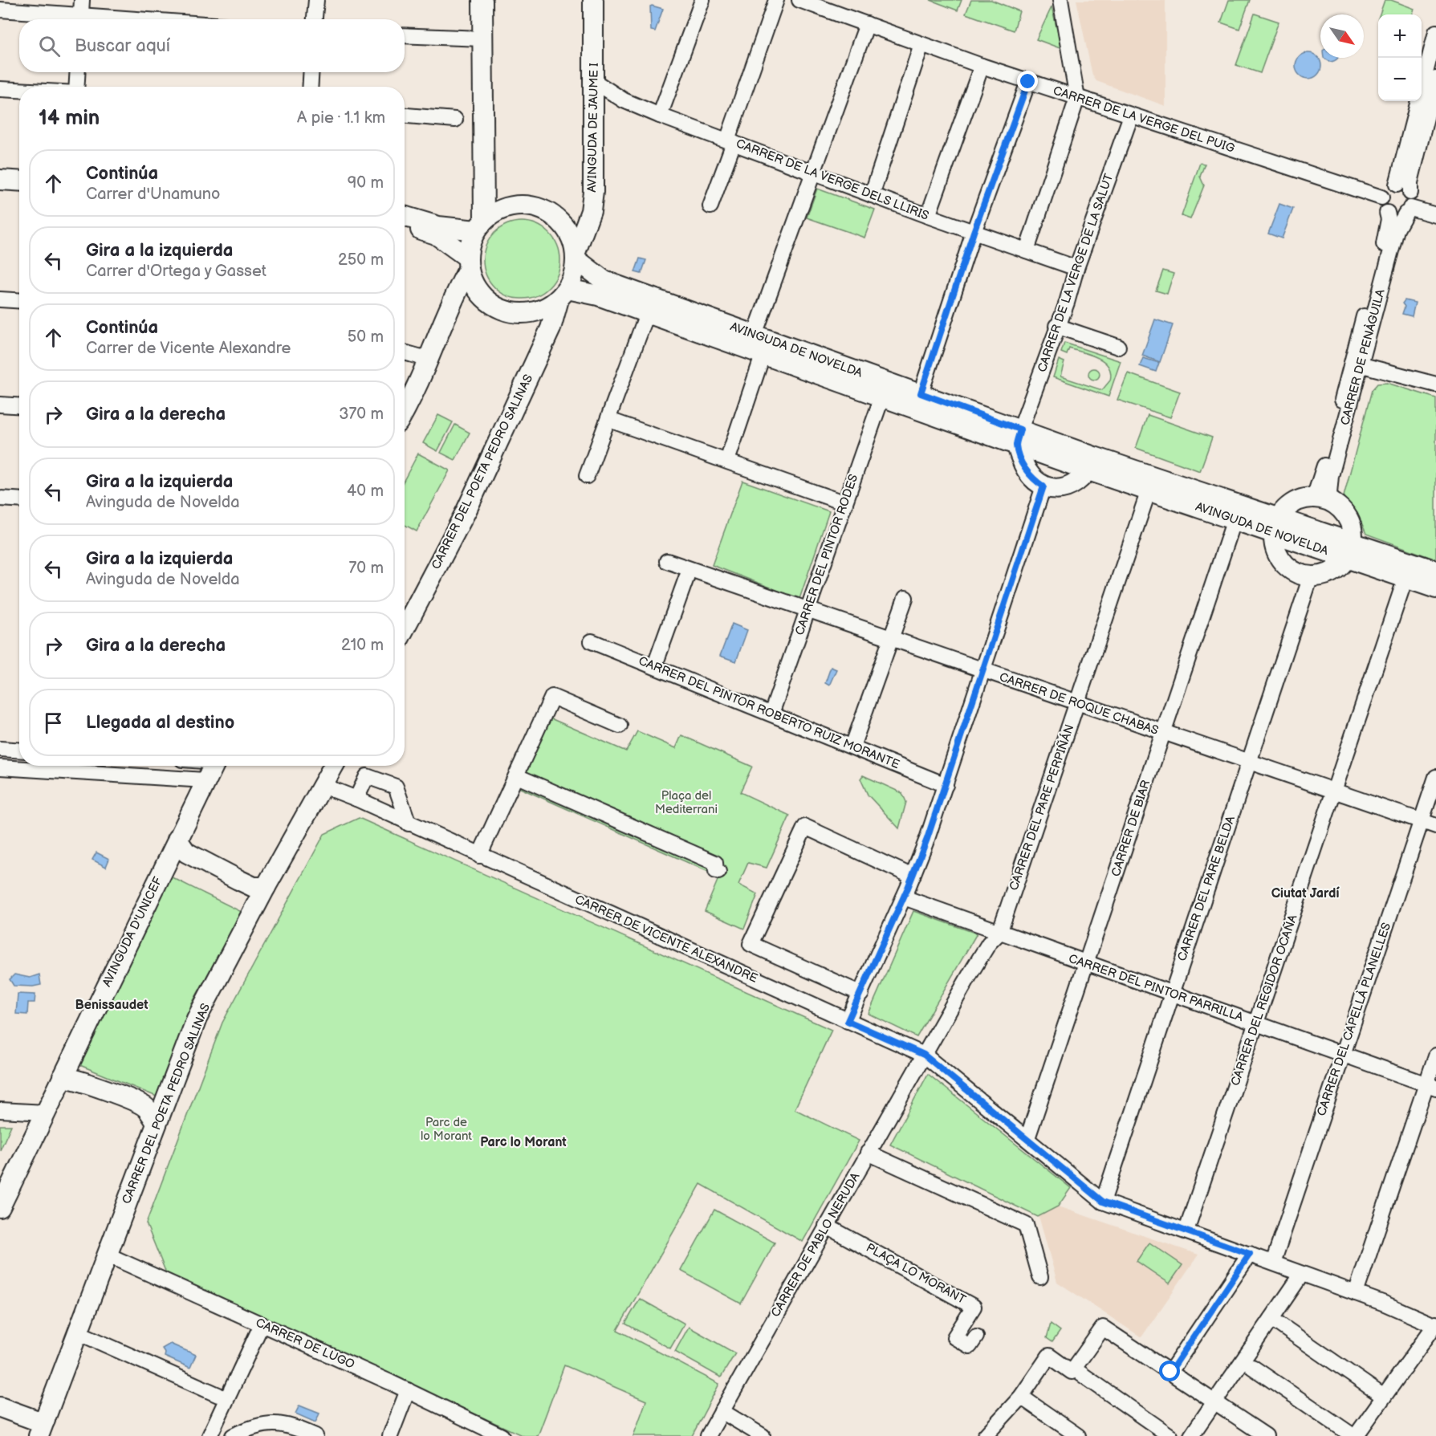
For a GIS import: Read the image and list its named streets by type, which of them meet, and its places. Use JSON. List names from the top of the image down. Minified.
{"streets":{"main road":["AVINGUDA DE JAUME I","AVINGUDA DE NOVELDA","CARRER DEL POETA PEDRO SALINAS","AVINGUDA D'UNICEF"],"street":["CARRER DE LA VERGE DEL PUIG","CARRER DE LA VERGE DELS LLIRIS","CARRER DE LA VERGE DE LA SALUT","CARRER DE PENÀGUILA","CARRER DEL PINTOR RODES","CARRER DE ROQUE CHABAS","CARRER DEL PINTOR ROBERTO RUIZ MORANTE","CARRER DEL PARE PERPIÑÁN","CARRER DE BIAR","CARRER DEL PARE BELDA","CARRER DE VICENTE ALEXANDRE","CARRER DEL PINTOR PARRILLA","CARRER DEL REGIDOR OCAÑA","CARRER DEL CAPELLÀ PLANELLES","CARRER DE PABLO NERUDA","PLAÇA LO MORANT","CARRER DE LUGO"]},"crossings":[["CARRER DE LA VERGE DEL PUIG","CARRER DE LA VERGE DE LA SALUT"],["CARRER DE LA VERGE DEL PUIG","CARRER DE PENÀGUILA"],["AVINGUDA DE JAUME I","CARRER DE LA VERGE DELS LLIRIS"],["AVINGUDA DE JAUME I","AVINGUDA DE NOVELDA"],["AVINGUDA DE JAUME I","CARRER DEL POETA PEDRO SALINAS"],["CARRER DE LA VERGE DELS LLIRIS","CARRER DE LA VERGE DE LA SALUT"],["CARRER DE LA VERGE DE LA SALUT","AVINGUDA DE NOVELDA"],["AVINGUDA DE NOVELDA","CARRER DEL POETA PEDRO SALINAS"],["AVINGUDA DE NOVELDA","CARRER DEL PINTOR RODES"],["AVINGUDA DE NOVELDA","CARRER DEL PARE PERPIÑÁN"],["AVINGUDA DE NOVELDA","CARRER DE BIAR"],["AVINGUDA DE NOVELDA","CARRER DEL REGIDOR OCAÑA"],["CARRER DEL POETA PEDRO SALINAS","CARRER DE VICENTE ALEXANDRE"],["CARRER DEL POETA PEDRO SALINAS","CARRER DE LUGO"],["CARRER DEL PINTOR RODES","CARRER DE ROQUE CHABAS"],["CARRER DEL PINTOR RODES","CARRER DEL PINTOR ROBERTO RUIZ MORANTE"],["CARRER DE ROQUE CHABAS","CARRER DEL PARE PERPIÑÁN"],["CARRER DE ROQUE CHABAS","CARRER DE BIAR"],["CARRER DE ROQUE CHABAS","CARRER DEL PARE BELDA"],["CARRER DE ROQUE CHABAS","CARRER DEL REGIDOR OCAÑA"],["CARRER DE ROQUE CHABAS","CARRER DEL CAPELLÀ PLANELLES"],["CARRER DEL PARE PERPIÑÁN","CARRER DE VICENTE ALEXANDRE"],["CARRER DEL PARE PERPIÑÁN","CARRER DEL PINTOR PARRILLA"],["CARRER DEL PARE PERPIÑÁN","CARRER DE PABLO NERUDA"],["CARRER DE BIAR","CARRER DE VICENTE ALEXANDRE"],["CARRER DE BIAR","CARRER DEL PINTOR PARRILLA"],["CARRER DEL PARE BELDA","CARRER DE VICENTE ALEXANDRE"],["CARRER DEL PARE BELDA","CARRER DEL PINTOR PARRILLA"],["CARRER DE VICENTE ALEXANDRE","CARRER DE PABLO NERUDA"],["CARRER DEL PINTOR PARRILLA","CARRER DEL REGIDOR OCAÑA"],["CARRER DEL PINTOR PARRILLA","CARRER DEL CAPELLÀ PLANELLES"],["CARRER DE PABLO NERUDA","PLAÇA LO MORANT"]],"districts":["Ciutat Jardí","Benissaudet","Parc lo Morant"],"parks":["Plaça del Mediterrani","Parc de lo Morant"],"north":"bottom right","page":{"map_buttons":["+","−"],"search":"Buscar aquí","heading":["14 min","A pie · 1.1 km"],"list":[["Continúa","Carrer d'Unamuno","90 m"],["Gira a la izquierda","Carrer d'Ortega y Gasset","250 m"],["Continúa","Carrer de Vicente Alexandre","50 m"],["Gira a la derecha","370 m"],["Gira a la izquierda","Avinguda de Novelda","40 m"],["Gira a la izquierda","Avinguda de Novelda","70 m"],["Gira a la derecha","210 m"],"Llegada al destino"]}}
